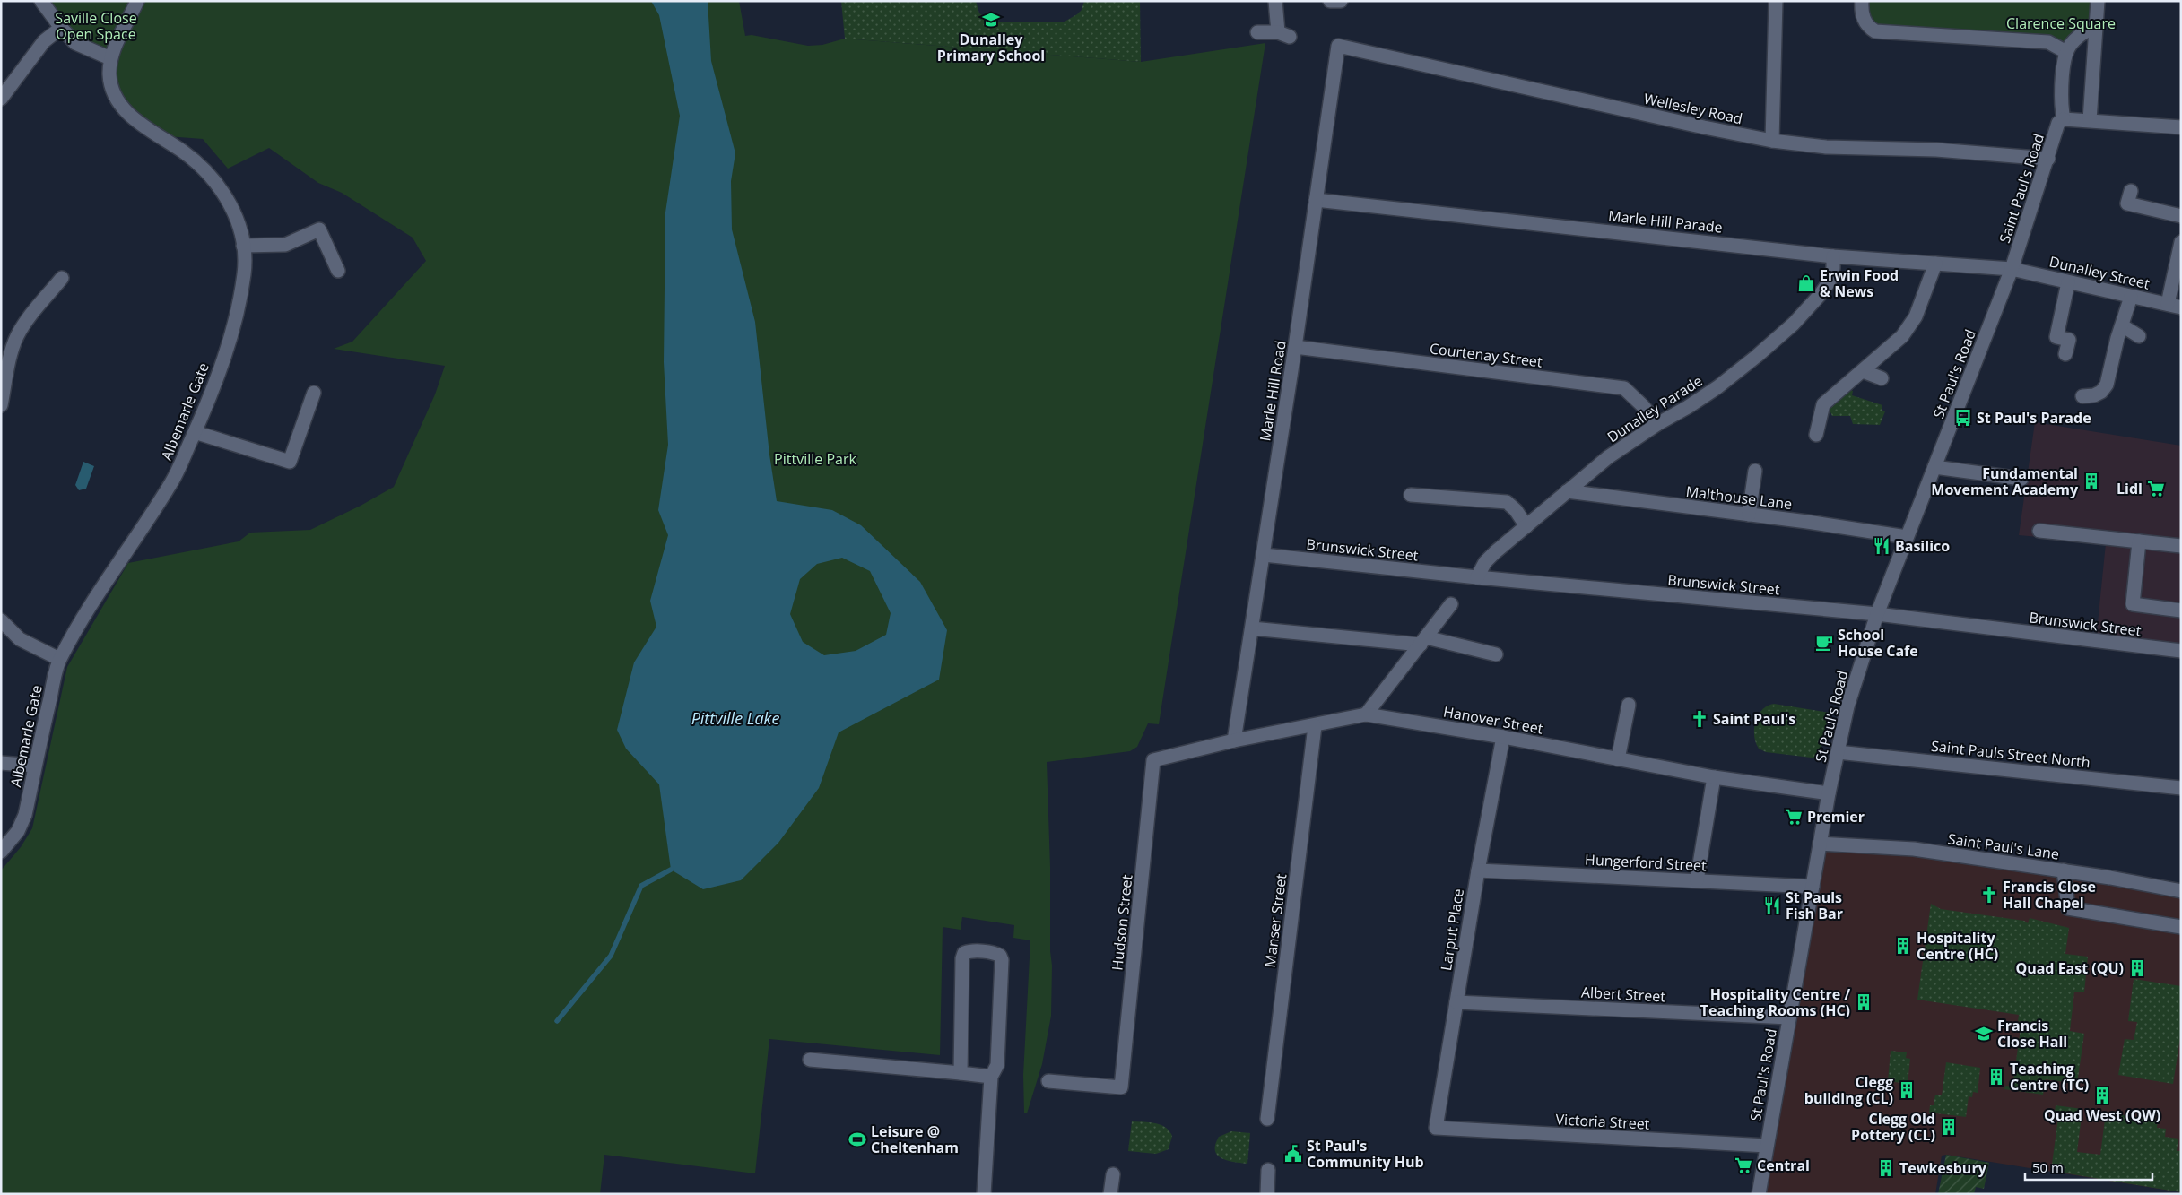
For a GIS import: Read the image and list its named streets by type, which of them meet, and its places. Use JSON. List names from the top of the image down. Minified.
{"streets":{"street":["Wellesley Road","Saint Paul's Road","Marle Hill Parade","Dunalley Street","Courtenay Street","St Paul's Road","Marle Hill Road","Dunalley Parade","Albemarle Gate","Malthouse Lane","Brunswick Street","Hanover Street","Saint Pauls Street North","Saint Paul's Lane","Hungerford Street","Manser Street","Hudson Street","Larput Place","Albert Street","Victoria Street"]},"crossings":[["Wellesley Road","Saint Paul's Road"],["Wellesley Road","Marle Hill Road"],["Saint Paul's Road","Marle Hill Parade"],["Saint Paul's Road","Dunalley Street"],["Saint Paul's Road","St Paul's Road"],["Marle Hill Parade","Dunalley Street"],["Marle Hill Parade","St Paul's Road"],["Marle Hill Parade","Marle Hill Road"],["Marle Hill Parade","Dunalley Parade"],["Dunalley Street","St Paul's Road"],["Courtenay Street","Marle Hill Road"],["Courtenay Street","Dunalley Parade"],["St Paul's Road","Malthouse Lane"],["St Paul's Road","Brunswick Street"],["St Paul's Road","Hanover Street"],["St Paul's Road","Saint Pauls Street North"],["St Paul's Road","Saint Paul's Lane"],["St Paul's Road","Hungerford Street"],["St Paul's Road","Albert Street"],["St Paul's Road","Victoria Street"],["Marle Hill Road","Brunswick Street"],["Marle Hill Road","Hanover Street"],["Dunalley Parade","Malthouse Lane"],["Dunalley Parade","Brunswick Street"],["Hanover Street","Manser Street"],["Hanover Street","Hudson Street"],["Hanover Street","Larput Place"],["Hungerford Street","Larput Place"],["Larput Place","Albert Street"],["Larput Place","Victoria Street"]],"water":["Pittville Lake"],"parks":["Saville Close Open Space","Clarence Square","Pittville Park"],"places":{"school or university":["Dunalley Primary School","Francis Close Hall"],"shop":["Erwin Food & News"],"bus stop":["St Paul's Parade"],"building":["Fundamental Movement Academy","Hospitality Centre (HC)","Quad East (QU)","Hospitality Centre / Teaching Rooms (HC)","Teaching Centre (TC)","Clegg building (CL)","Quad West (QW)","Clegg Old Pottery (CL)","Tewkesbury"],"supermarket":["Lidl","Premier","Central"],"restaurant":["Basilico","St Pauls Fish Bar"],"cafe":["School House Cafe"],"church":["Saint Paul's","Francis Close Hall Chapel"],"sports":["Leisure @ Cheltenham"],"public building":["St Paul's Community Hub"]},"scale_bar":"50 m"}
